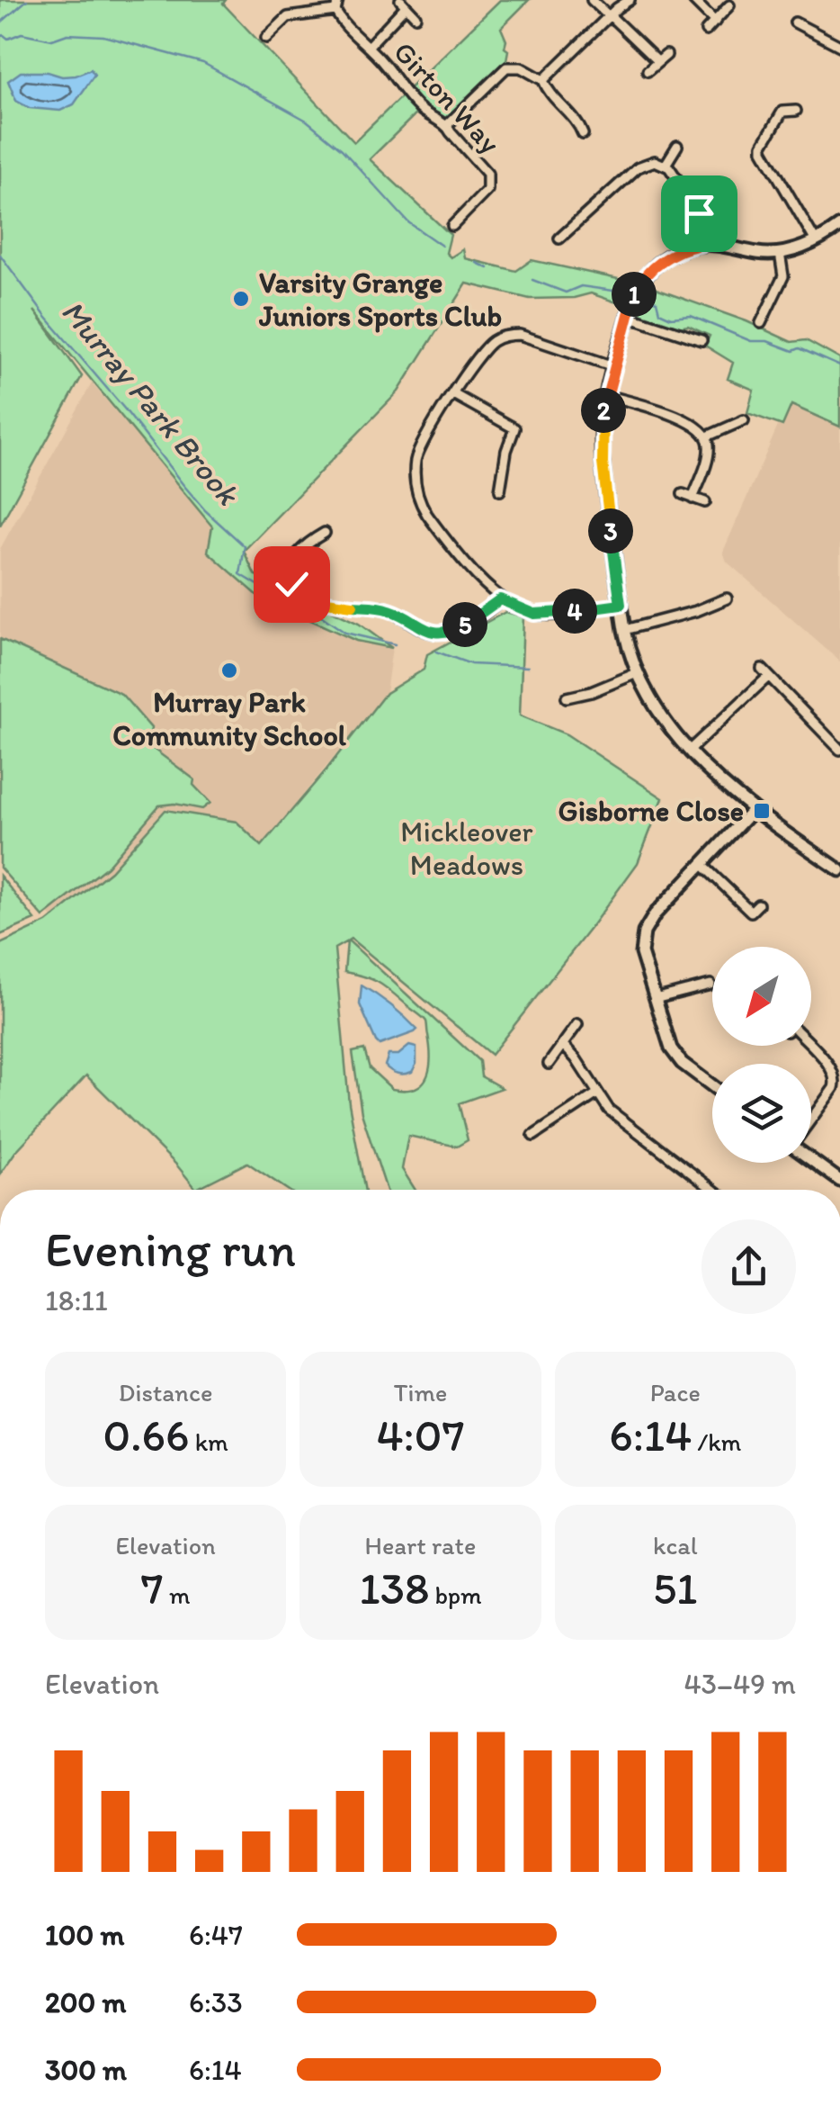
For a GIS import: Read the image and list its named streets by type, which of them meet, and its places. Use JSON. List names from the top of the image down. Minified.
{"streets":{"street":["Girton Way"]},"water":["Murray Park Brook"],"parks":["Mickleover Meadows"],"places":{"other":["Varsity Grange Juniors Sports Club","Murray Park Community School"],"transit":["Gisborne Close"]},"north":"bottom left","page":{"pins":["1","2","3","4","5"],"heading":["Evening run","18:11"],"stats":[["Distance","0.66 km"],["Time","4:07"],["Pace","6:14 /km"],["Elevation","7 m"],["Heart rate","138 bpm"],["kcal","51"]],"chart":["Elevation","43–49 m"],"list":[{"name":"100 m","note":"6:47"},{"name":"200 m","note":"6:33"},{"name":"300 m","note":"6:14"}]}}
